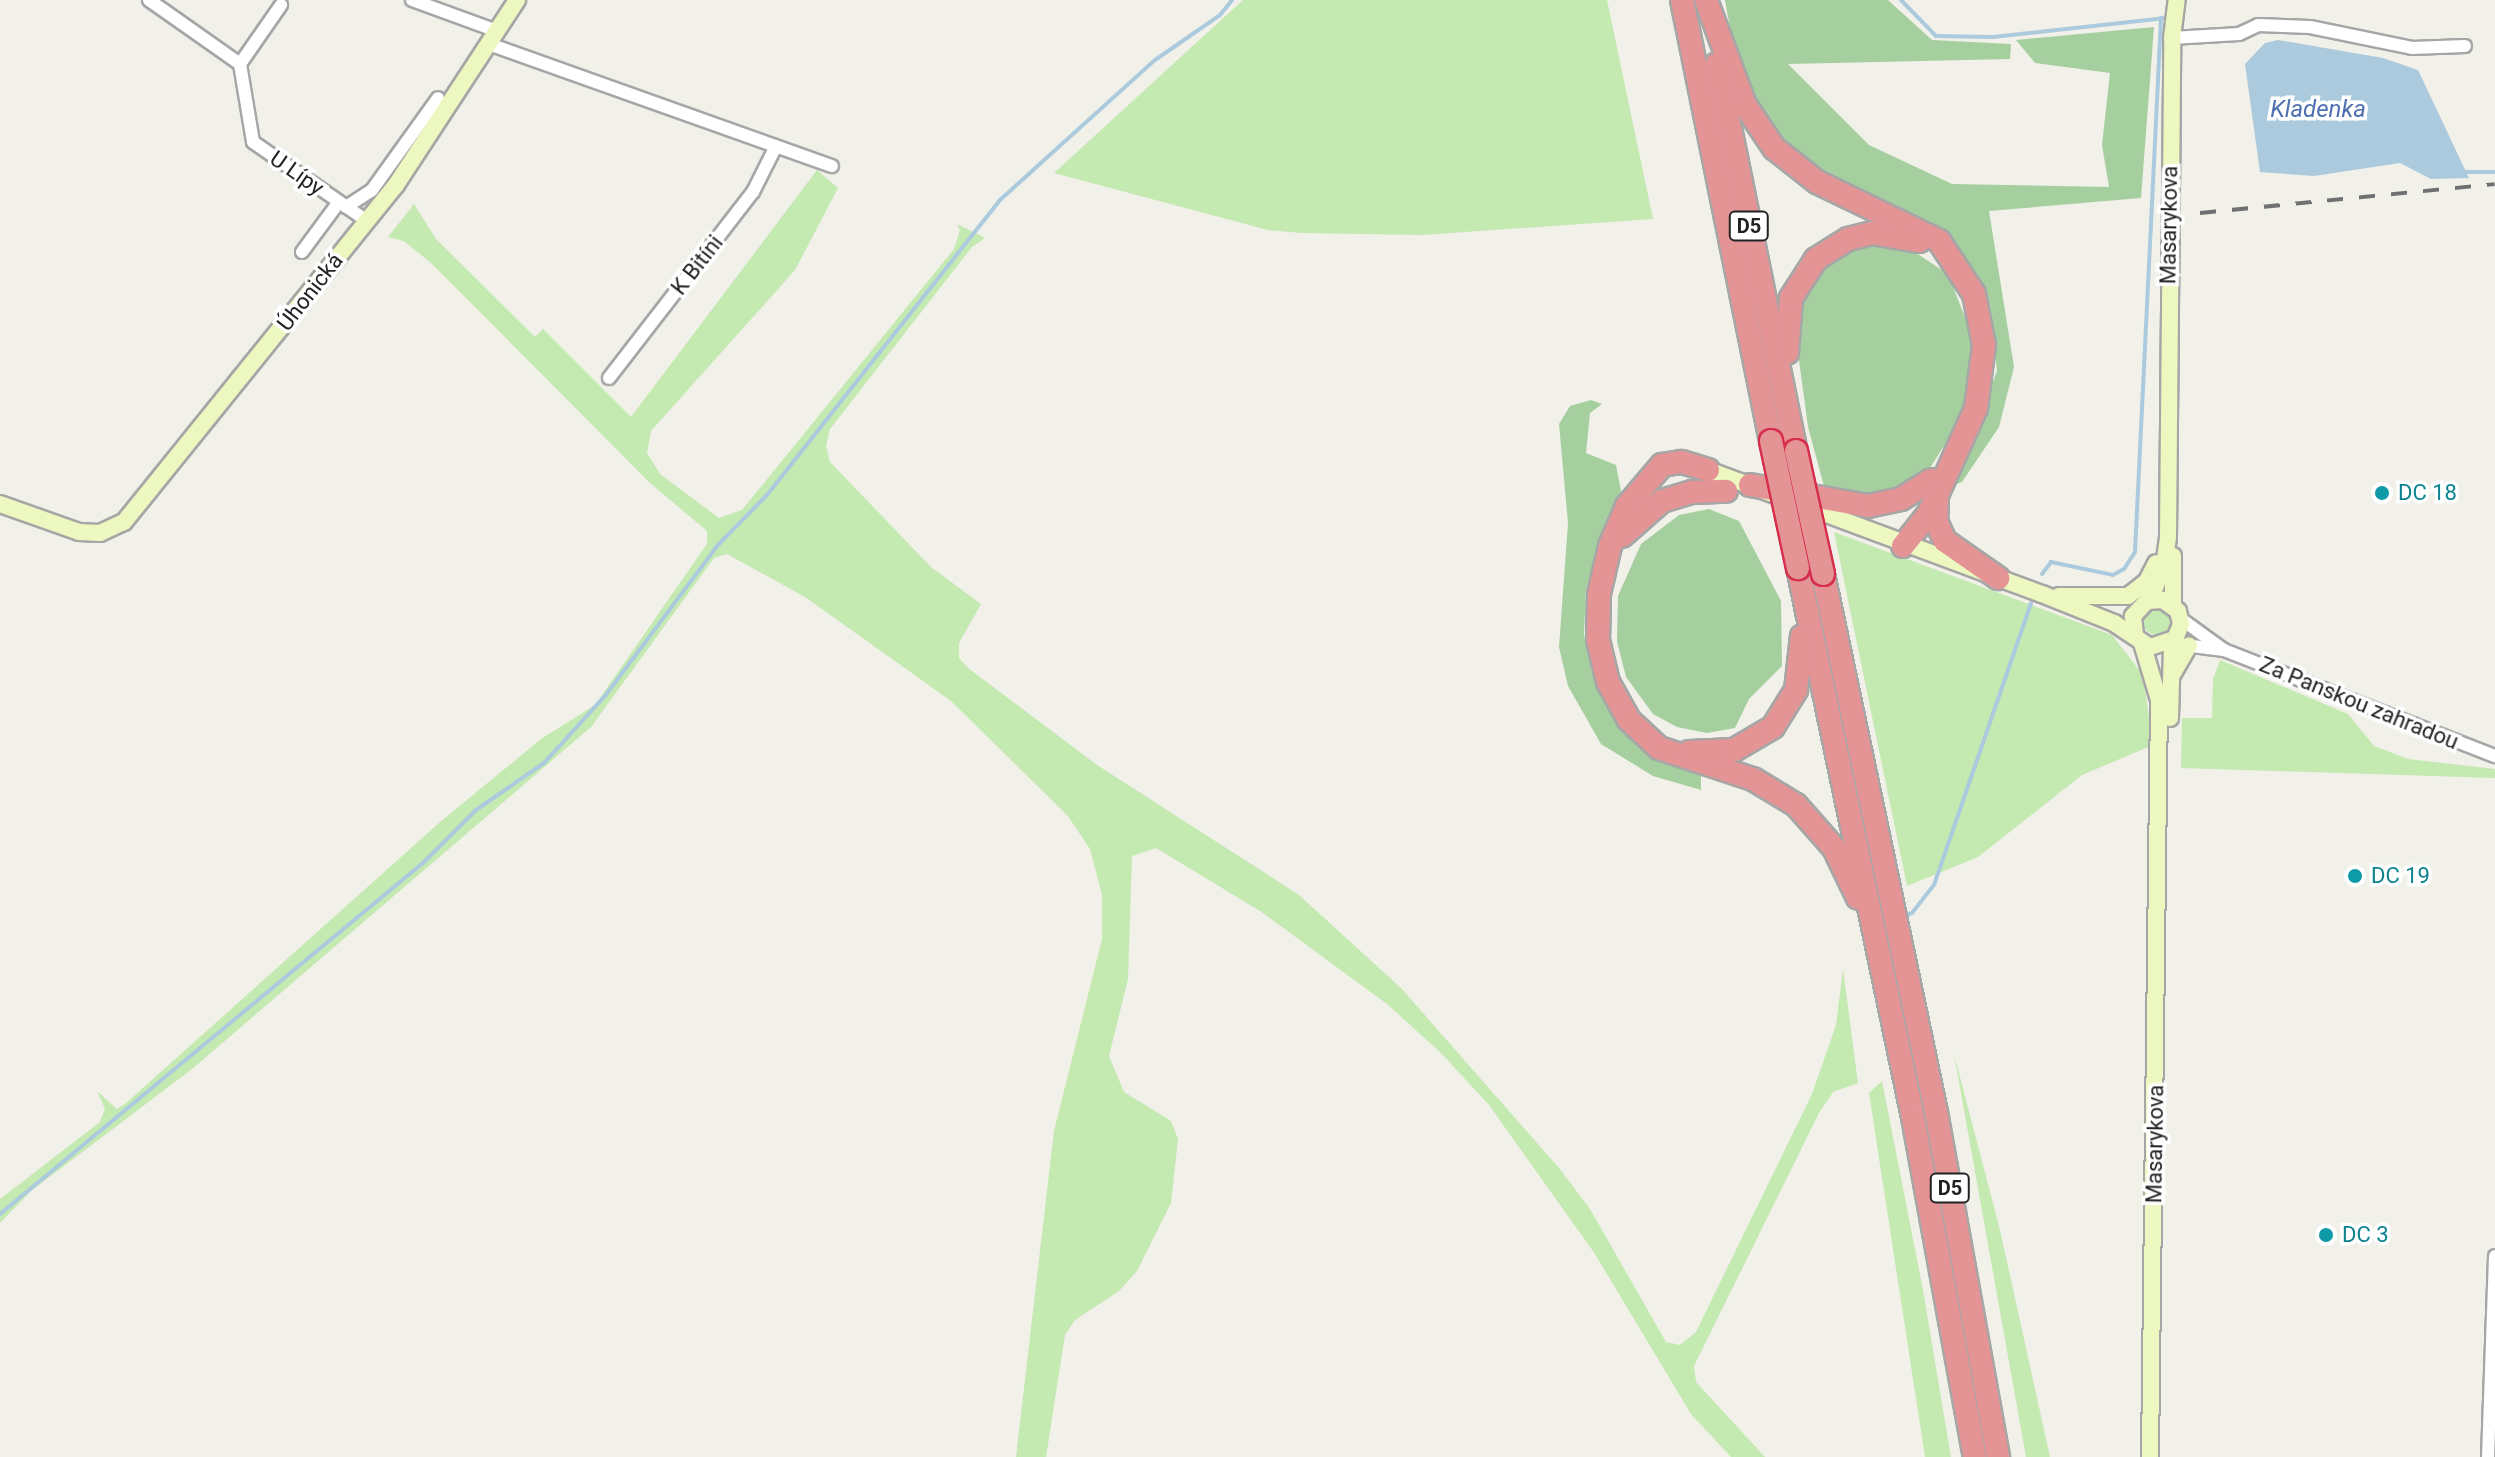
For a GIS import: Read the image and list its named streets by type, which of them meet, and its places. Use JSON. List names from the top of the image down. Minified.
{"streets":{"highway":["D5"],"main road":["Masarykova","Úhonická"],"street":["U Lípy","K Bitíni","Za Panskou zahradou"]},"crossings":[["U Lípy","Úhonická"],["Masarykova","Za Panskou zahradou"]],"water":["Kladenka"],"places":["DC 18","DC 19","DC 3"]}
